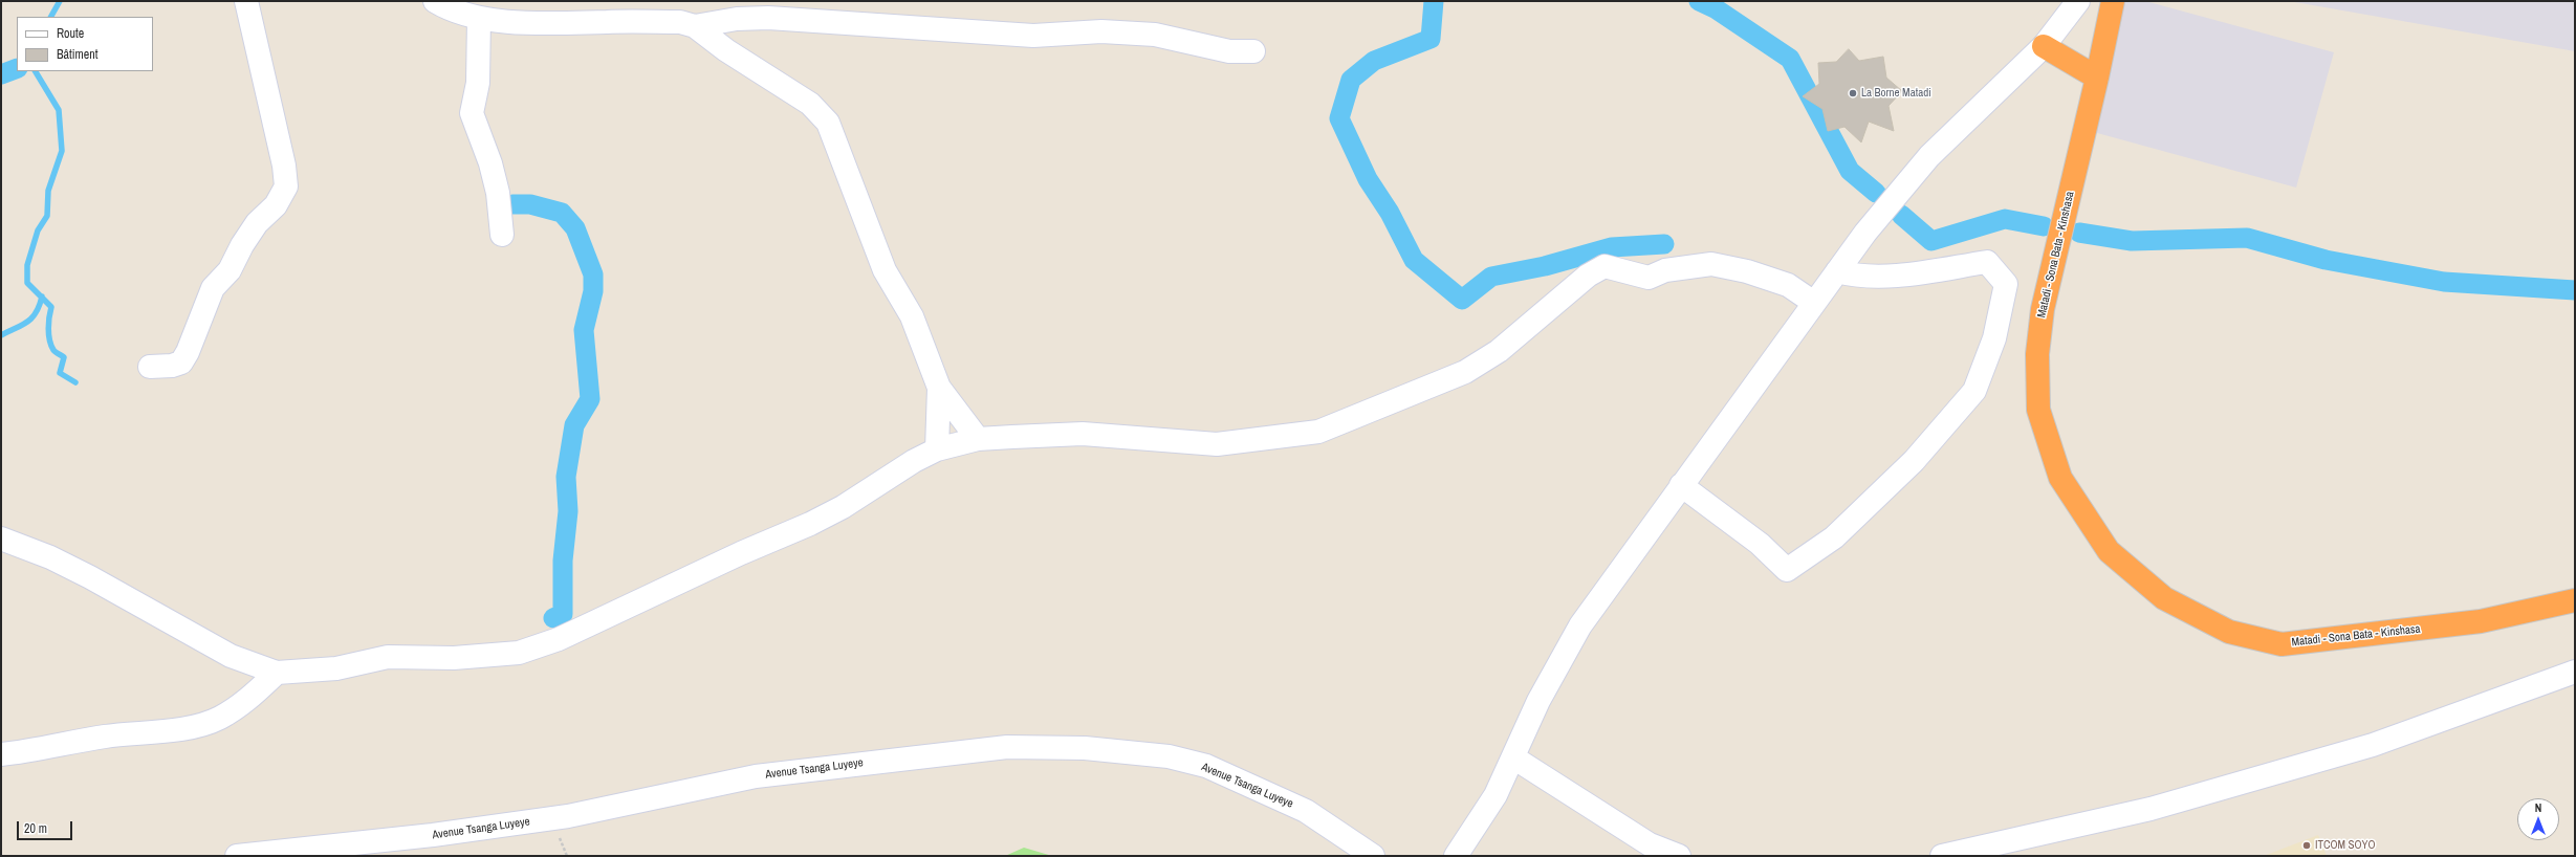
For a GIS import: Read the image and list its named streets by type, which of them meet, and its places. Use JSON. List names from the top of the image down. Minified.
{"streets":{"highway":["Matadi - Sona Bata - Kinshasa"],"street":["Avenue Tsanga Luyeye"]},"places":["La Borne Matadi","ITCOM SOYO"],"legend":["Route","Bâtiment"],"scale_bar":"20 m","north":"top"}
